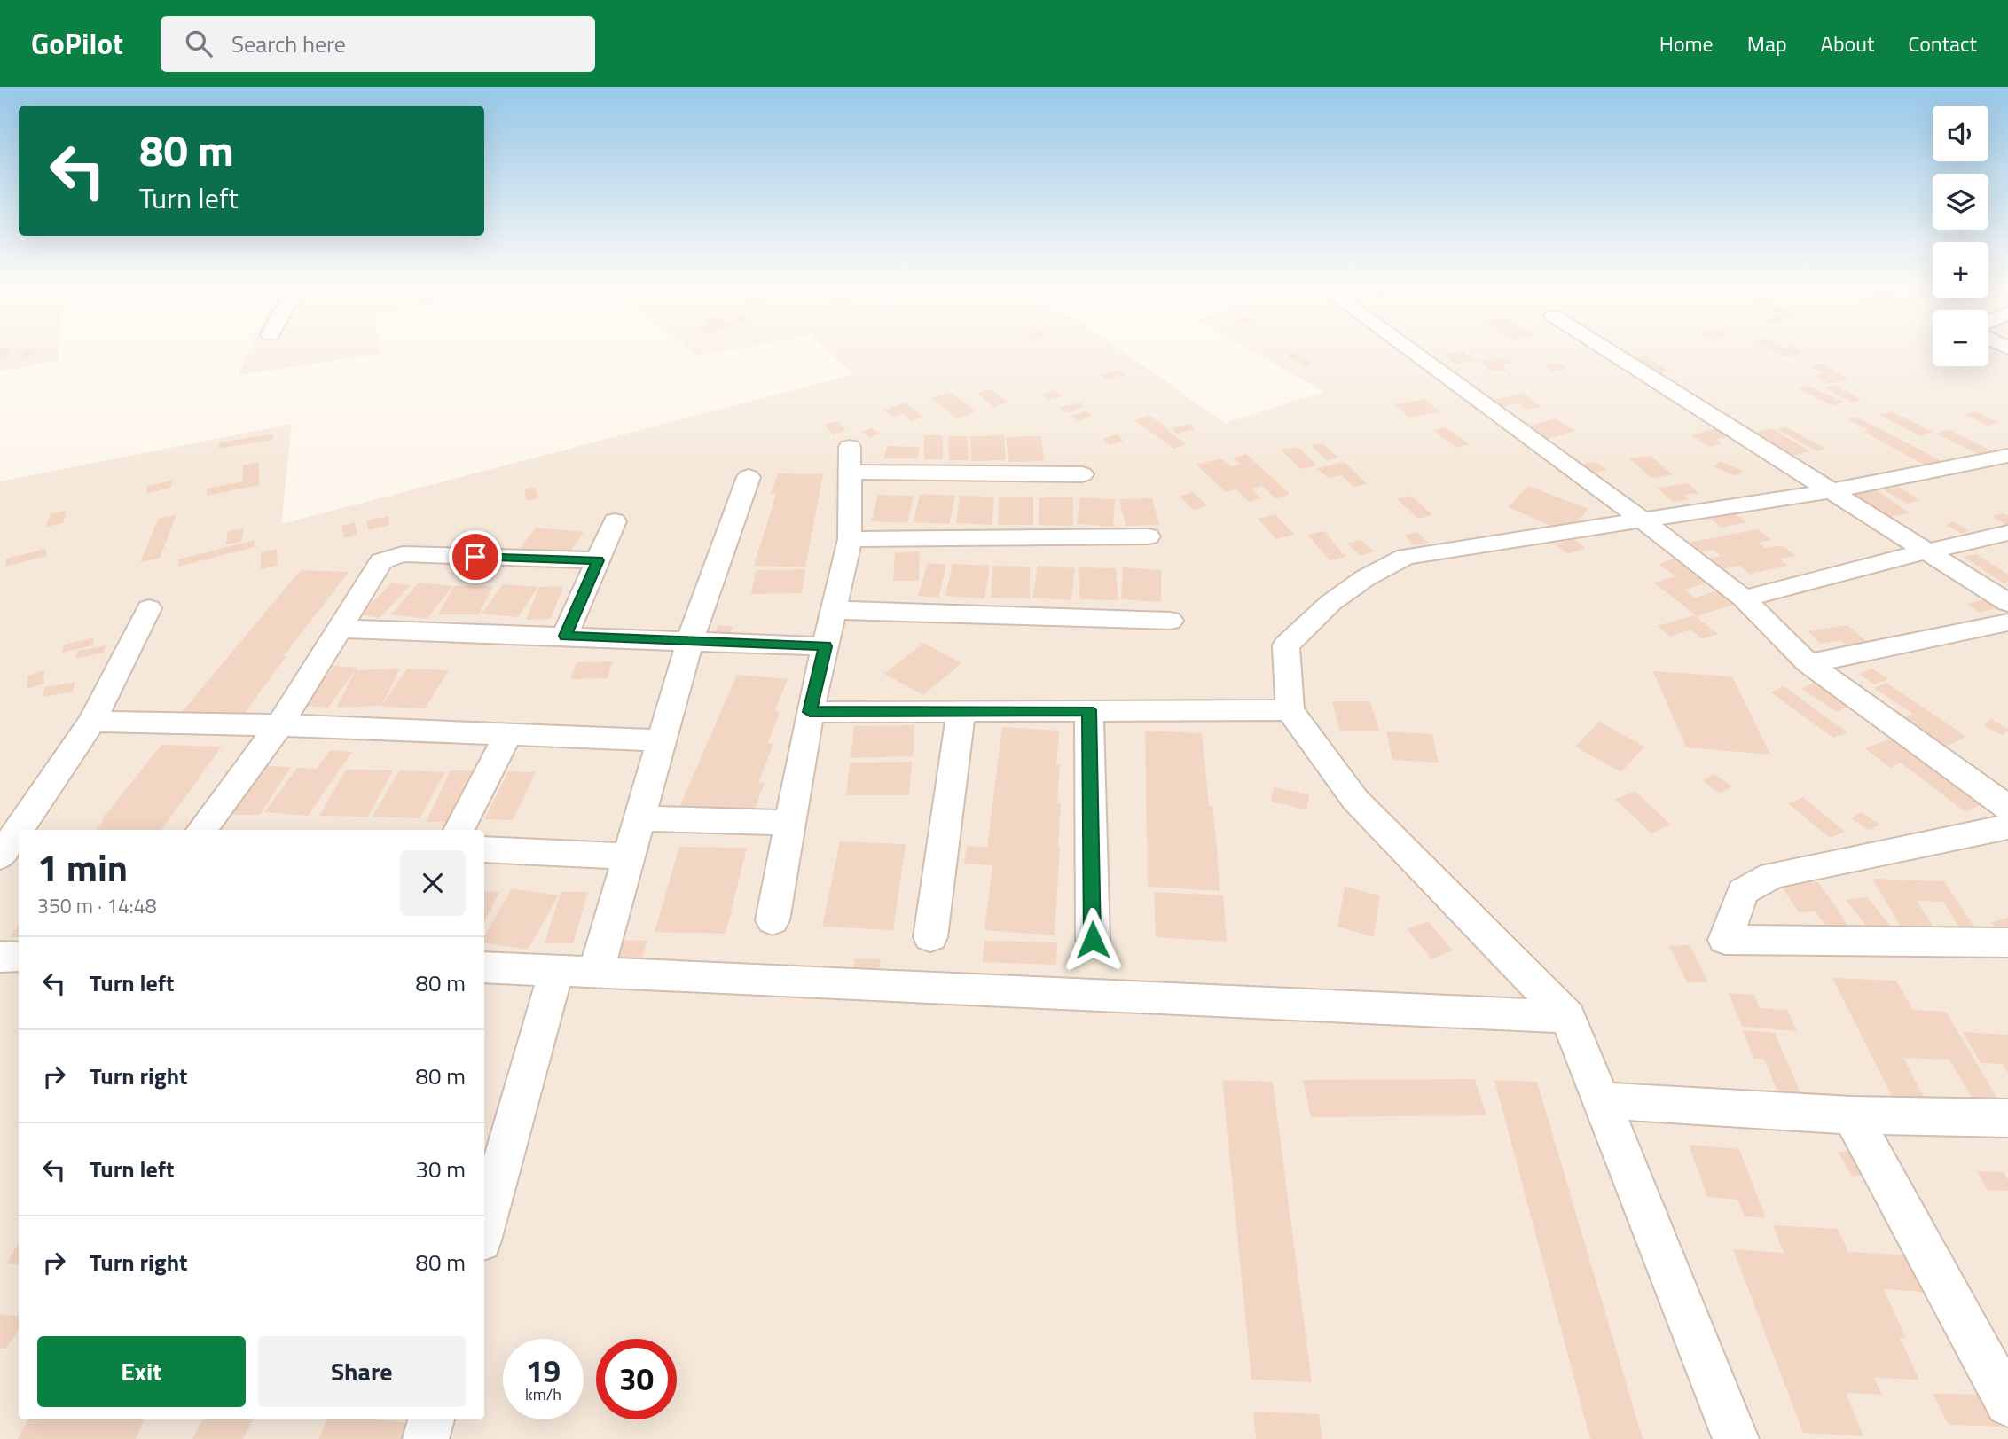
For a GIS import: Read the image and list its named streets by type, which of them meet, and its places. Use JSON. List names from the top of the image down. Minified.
{"page":{"header":"GoPilot","search":"Search here","nav":["Home","Map","About","Contact"],"map_buttons":["+","−"],"turn":["80 m","Turn left"],"heading":["1 min","350 m · 14:48"],"list":[{"name":"Turn left","value":"80 m"},{"name":"Turn right","value":"80 m"},{"name":"Turn left","value":"30 m"},{"name":"Turn right","value":"80 m"}],"buttons":["Exit","Share"],"speed":"19 km/h","limit":"30"}}
